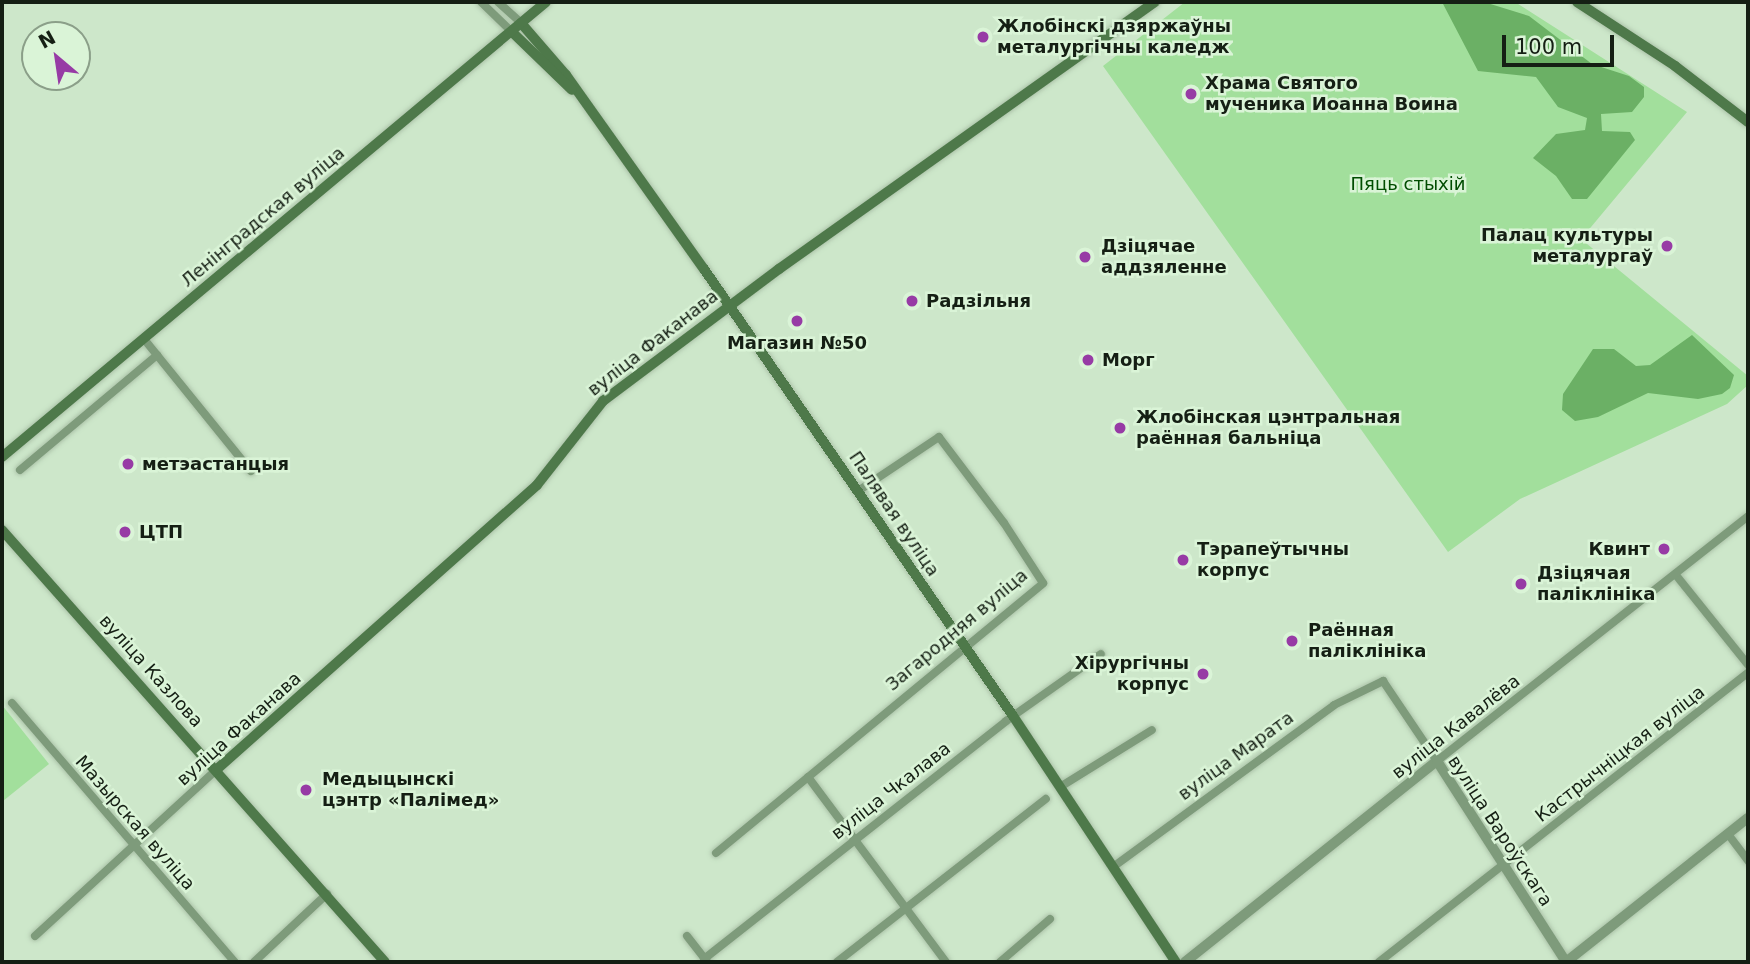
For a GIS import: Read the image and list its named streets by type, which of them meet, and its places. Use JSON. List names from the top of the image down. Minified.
{"streets":{"main road":["Ленінградская вуліца","вуліца Факанава","Палявая вуліца","вуліца Казлова"],"street":["Загародняя вуліца","вуліца Кавалёва","Кастрычніцкая вуліца","вуліца Марата","вуліца Чкалава","Мазырская вуліца","вуліца Вароўскага"]},"crossings":[["Ленінградская вуліца","Палявая вуліца"],["вуліца Факанава","Палявая вуліца"],["вуліца Факанава","вуліца Казлова"],["вуліца Факанава","Мазырская вуліца"],["Палявая вуліца","Загародняя вуліца"],["Палявая вуліца","вуліца Марата"],["Палявая вуліца","вуліца Чкалава"],["вуліца Кавалёва","вуліца Вароўскага"],["Кастрычніцкая вуліца","вуліца Вароўскага"],["вуліца Марата","вуліца Вароўскага"]],"parks":["Пяць стыхій"],"places":["Жлобінскі дзяржаўны металургічны каледж","Храма Святого мученика Иоанна Воина","Палац культуры металургаў","Дзіцячае аддзяленне","Радзільня","Магазин №50","Морг","Жлобінская цэнтральная раённая бальніца","метэастанцыя","ЦТП","Квинт","Тэрапеўтычны корпус","Дзіцячая паліклініка","Раённая паліклініка","Хірургічны корпус","Медыцынскі цэнтр «Палімед»"],"scale_bar":"100 m","north":"top left"}
